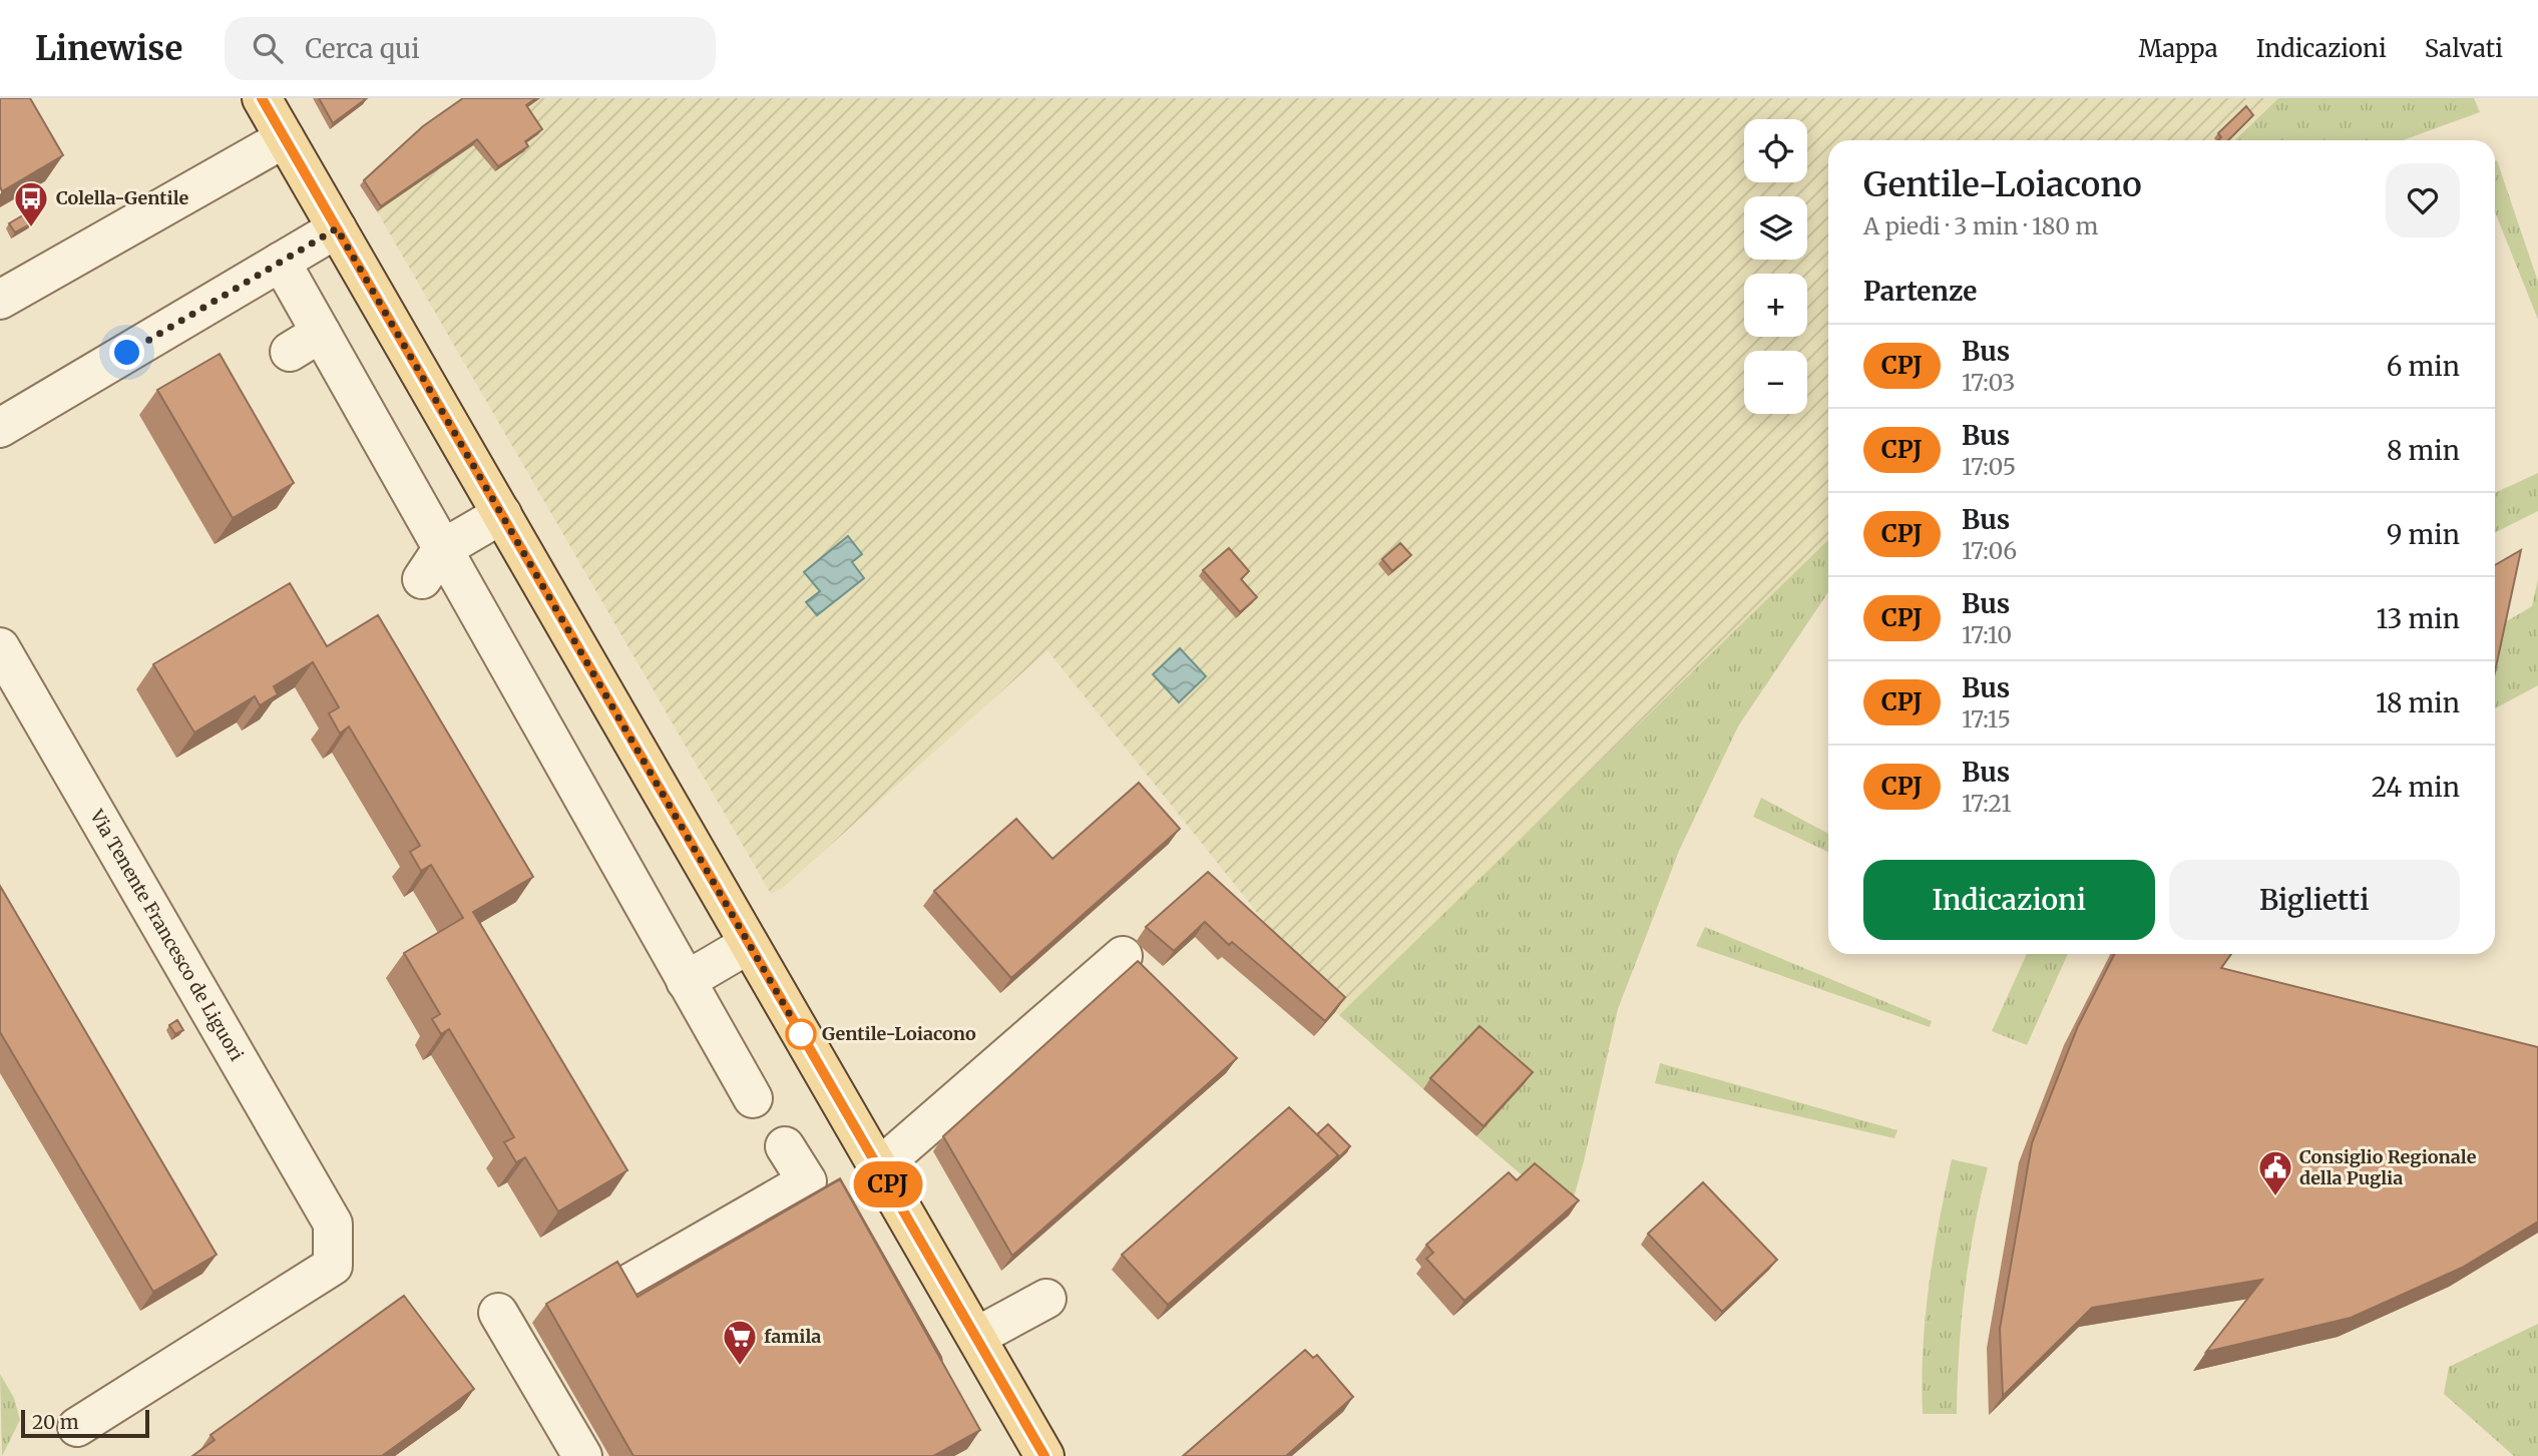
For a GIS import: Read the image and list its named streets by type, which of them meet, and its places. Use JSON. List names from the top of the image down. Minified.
{"streets":{"street":["Via Tenente Francesco de Liguori"]},"places":{"bus stop":["Colella-Gentile"],"other":["Gentile-Loiacono"],"public building":["Consiglio Regionale della Puglia"],"supermarket":["famila"]},"lines":["bus line CPJ"],"scale_bar":"20 m","page":{"header":"Linewise","search":"Cerca qui","nav":["Mappa","Indicazioni","Salvati"],"on_map":"CPJ","map_buttons":["+","−"],"heading":[["Gentile-Loiacono","A piedi · 3 min · 180 m"],"Partenze"],"list":[{"mark":"CPJ","name":"Bus","note":"17:03","value":"6 min"},{"mark":"CPJ","name":"Bus","note":"17:05","value":"8 min"},{"mark":"CPJ","name":"Bus","note":"17:06","value":"9 min"},{"mark":"CPJ","name":"Bus","note":"17:10","value":"13 min"},{"mark":"CPJ","name":"Bus","note":"17:15","value":"18 min"},{"mark":"CPJ","name":"Bus","note":"17:21","value":"24 min"}],"buttons":["Indicazioni","Biglietti"],"scale":"20 m"}}
